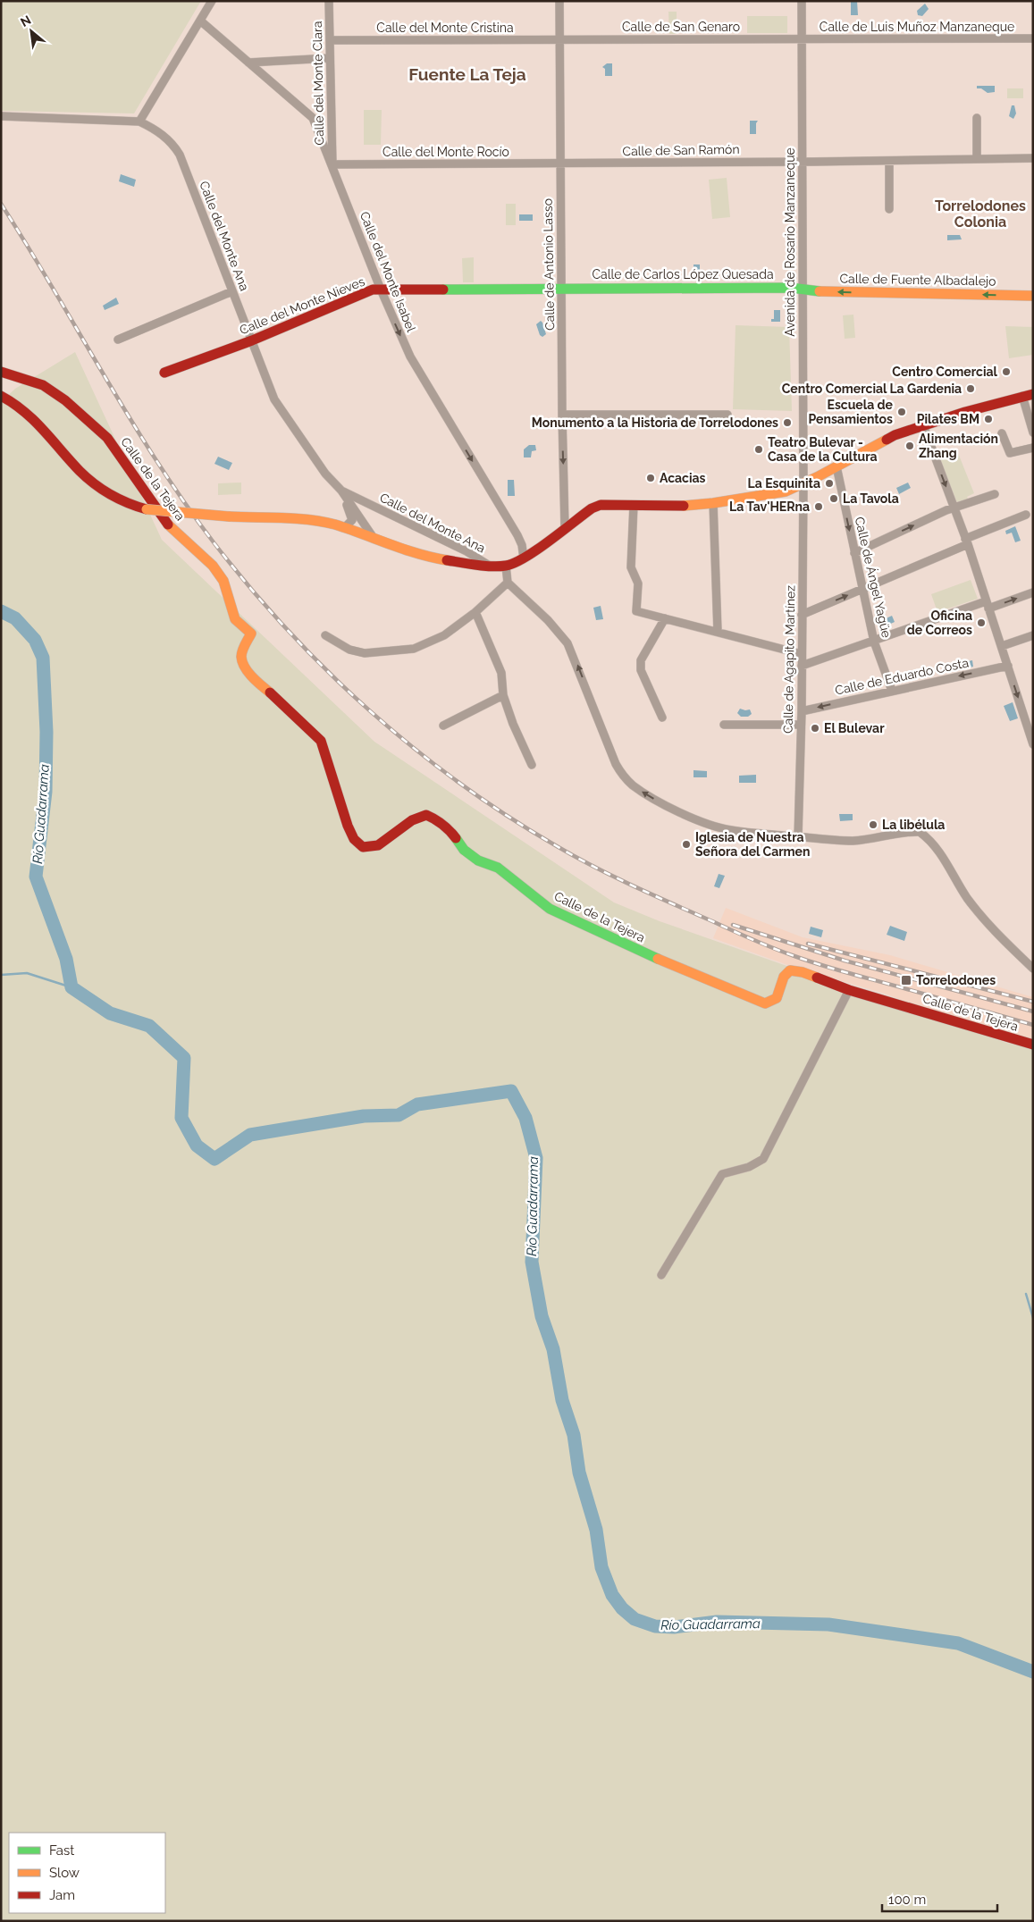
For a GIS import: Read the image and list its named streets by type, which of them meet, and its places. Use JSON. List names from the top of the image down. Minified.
{"streets":{"street":["Calle de San Genaro","Calle de Luis Muñoz Manzaneque","Calle del Monte Cristina","Calle del Monte Clara","Calle de San Ramón","Calle del Monte Rocío","Calle del Monte Ana","Avenida de Rosario Manzaneque","Calle de Antonio Lasso","Calle del Monte Isabel","Calle de Carlos López Quesada","Calle de Fuente Albadalejo","Calle del Monte Nieves","Calle de la Tejera","Calle de Ángel Yagüe","Calle de Agapito Martínez","Calle de Eduardo Costa"]},"crossings":[["Calle de San Genaro","Calle de Luis Muñoz Manzaneque"],["Calle de San Genaro","Calle del Monte Cristina"],["Calle de San Genaro","Avenida de Rosario Manzaneque"],["Calle de San Genaro","Calle de Antonio Lasso"],["Calle de Luis Muñoz Manzaneque","Avenida de Rosario Manzaneque"],["Calle del Monte Cristina","Calle del Monte Clara"],["Calle del Monte Cristina","Calle de Antonio Lasso"],["Calle del Monte Clara","Calle del Monte Rocío"],["Calle del Monte Clara","Calle del Monte Isabel"],["Calle de San Ramón","Calle del Monte Rocío"],["Calle de San Ramón","Avenida de Rosario Manzaneque"],["Calle de San Ramón","Calle de Antonio Lasso"],["Calle del Monte Rocío","Calle de Antonio Lasso"],["Calle del Monte Rocío","Calle del Monte Isabel"],["Calle del Monte Ana","Calle del Monte Nieves"],["Avenida de Rosario Manzaneque","Calle de Carlos López Quesada"],["Avenida de Rosario Manzaneque","Calle de Fuente Albadalejo"],["Avenida de Rosario Manzaneque","Calle de Agapito Martínez"],["Calle de Antonio Lasso","Calle de Carlos López Quesada"],["Calle de Antonio Lasso","Calle del Monte Nieves"],["Calle del Monte Isabel","Calle del Monte Nieves"],["Calle de Carlos López Quesada","Calle de Fuente Albadalejo"],["Calle de Carlos López Quesada","Calle del Monte Nieves"],["Calle de Ángel Yagüe","Calle de Eduardo Costa"],["Calle de Agapito Martínez","Calle de Eduardo Costa"]],"one_way":["Calle del Monte Isabel","Calle de Fuente Albadalejo","Calle de Ángel Yagüe"],"districts":["Fuente La Teja","Torrelodones Colonia"],"water":["Río Guadarrama"],"places":{"other":["Centro Comercial","Centro Comercial La Gardenia","Escuela de Pensamientos","Pilates BM","Monumento a la Historia de Torrelodones","Alimentación Zhang","Teatro Bulevar - Casa de la Cultura","Acacias","La Esquinita","La Tavola","La Tav'HERna","Oficina de Correos","El Bulevar","La libélula","Iglesia de Nuestra Señora del Carmen"],"transit":["Torrelodones"]},"legend":["Fast","Slow","Jam"],"scale_bar":"100 m","north":"top left"}
